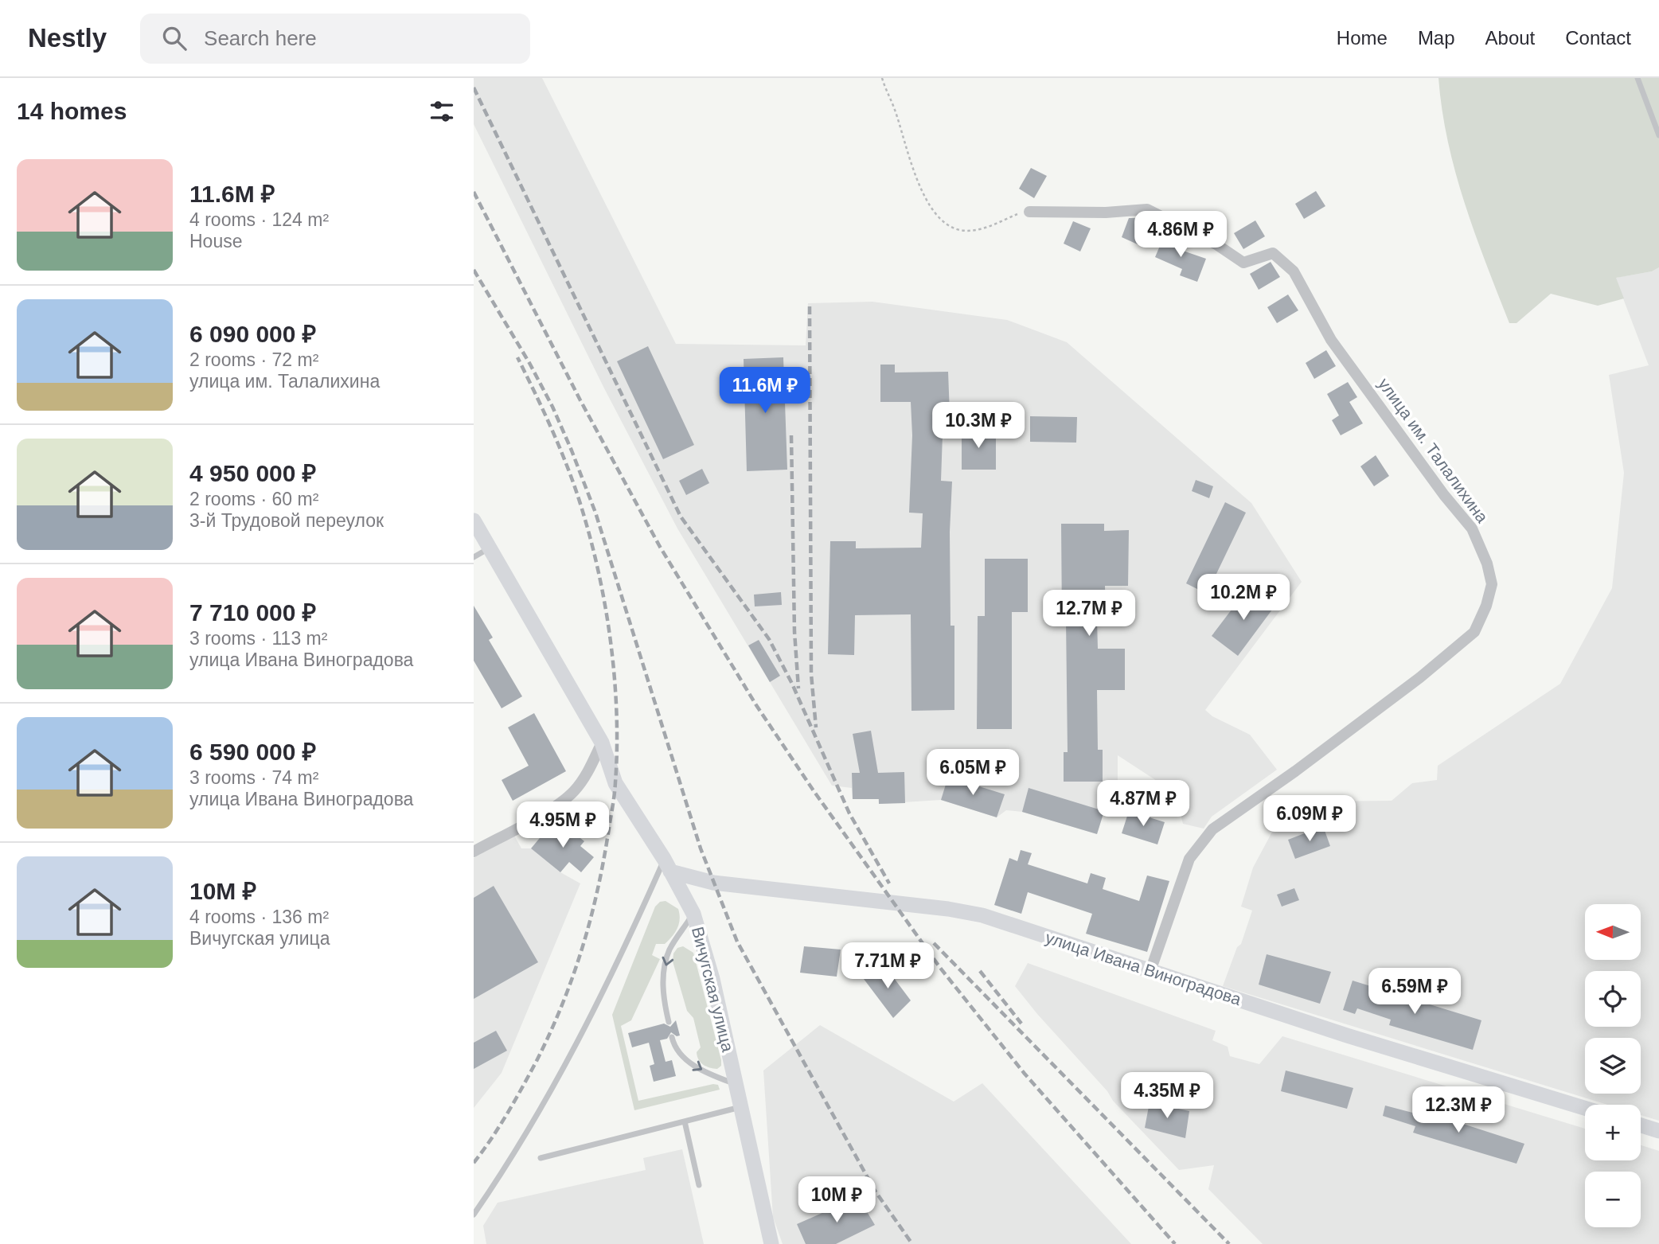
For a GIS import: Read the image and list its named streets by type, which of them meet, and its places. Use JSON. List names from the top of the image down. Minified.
{"streets":{"street":["улица им. Талалихина","улица Ивана Виноградова","Вичугская улица"]},"crossings":[["улица им. Талалихина","улица Ивана Виноградова"],["улица Ивана Виноградова","Вичугская улица"]],"north":"left","page":{"header":"Nestly","search":"Search here","nav":["Home","Map","About","Contact"],"heading":"14 homes","list":[{"name":"11.6M ₽","note":"4 rooms · 124 m² · House"},{"name":"6 090 000 ₽","note":"2 rooms · 72 m² · улица им. Талалихина"},{"name":"4 950 000 ₽","note":"2 rooms · 60 m² · 3-й Трудовой переулок"},{"name":"7 710 000 ₽","note":"3 rooms · 113 m² · улица Ивана Виноградова"},{"name":"6 590 000 ₽","note":"3 rooms · 74 m² · улица Ивана Виноградова"},{"name":"10M ₽","note":"4 rooms · 136 m² · Вичугская улица"}],"price":["4.86M ₽","11.6M ₽","10.3M ₽","10.2M ₽","12.7M ₽","6.05M ₽","4.87M ₽","6.09M ₽","4.95M ₽","7.71M ₽","6.59M ₽","4.35M ₽","12.3M ₽","10M ₽"],"map_buttons":["+","−"]}}
